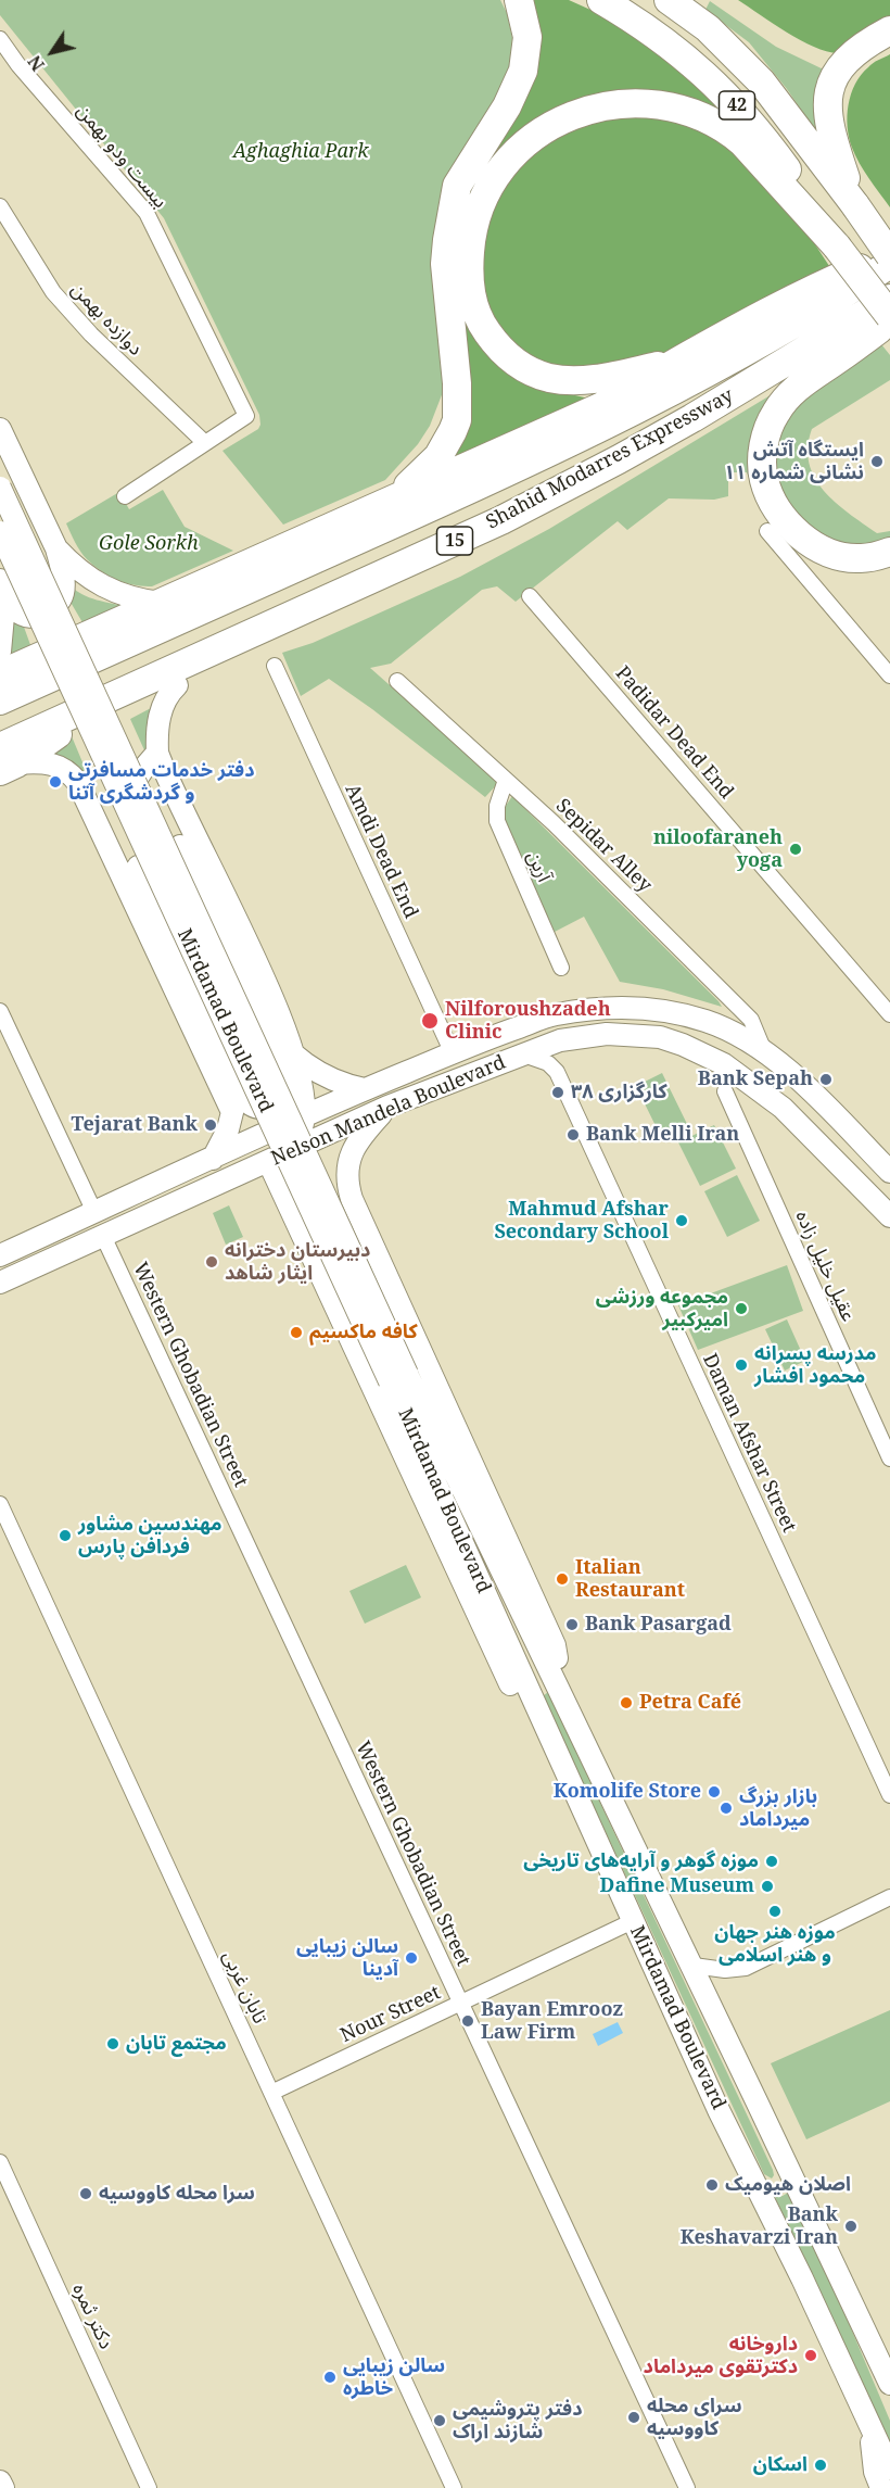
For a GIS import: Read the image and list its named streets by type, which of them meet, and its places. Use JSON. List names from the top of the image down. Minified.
{"streets":{"highway":["42","Shahid Modarres Expressway","15"],"main road":["Mirdamad Boulevard","Nelson Mandela Boulevard"],"street":["بیست ودو بهمن","دوازده بهمن","Padidar Dead End","Sepidar Alley","Amdi Dead End","آرین","عقیل خلیل زاده","Western Ghobadian Street","Daman Afshar Street","تابان غربی","Nour Street","دکتر ثمره"]},"crossings":[["بیست ودو بهمن","دوازده بهمن"],["Sepidar Alley","آرین"],["Sepidar Alley","Nelson Mandela Boulevard"],["Amdi Dead End","Nelson Mandela Boulevard"],["Mirdamad Boulevard","Nour Street"],["Nelson Mandela Boulevard","Western Ghobadian Street"],["Nelson Mandela Boulevard","Daman Afshar Street"],["Western Ghobadian Street","Nour Street"],["تابان غربی","Nour Street"]],"parks":["Aghaghia Park","Gole Sorkh"],"places":["ایستگاه آتش نشانی شماره ۱۱","دفتر خدمات مسافرتی و گردشگری آتنا","niloofaraneh yoga","Nilforoushzadeh Clinic","Bank Sepah","کارگزاری ۳۸","Tejarat Bank","Bank Melli Iran","Mahmud Afshar Secondary School","دبیرستان دخترانه ایثار شاهد","مجموعه ورزشی امیرکبیر","کافه ماکسیم","مدرسه پسرانه محمود افشار","مهندسین مشاور فردافن پارس","Italian Restaurant","Bank Pasargad","Petra Café","Komolife Store","بازار بزرگ میرداماد","موزه گوهر و آرایه‌های تاریخی","Dafine Museum","موزه هنر جهان و هنر اسلامی","سالن زیبایی آدینا","Bayan Emrooz Law Firm","مجتمع تابان","اصلان هیومیک","سرا محله کاووسیه","Bank Keshavarzi Iran","داروخانه دکترتقوی میرداماد","سالن زیبایی خاطره","سرای محله کاووسیه","دفتر پتروشیمی شازند اراک","اسکان"],"north":"bottom left"}
